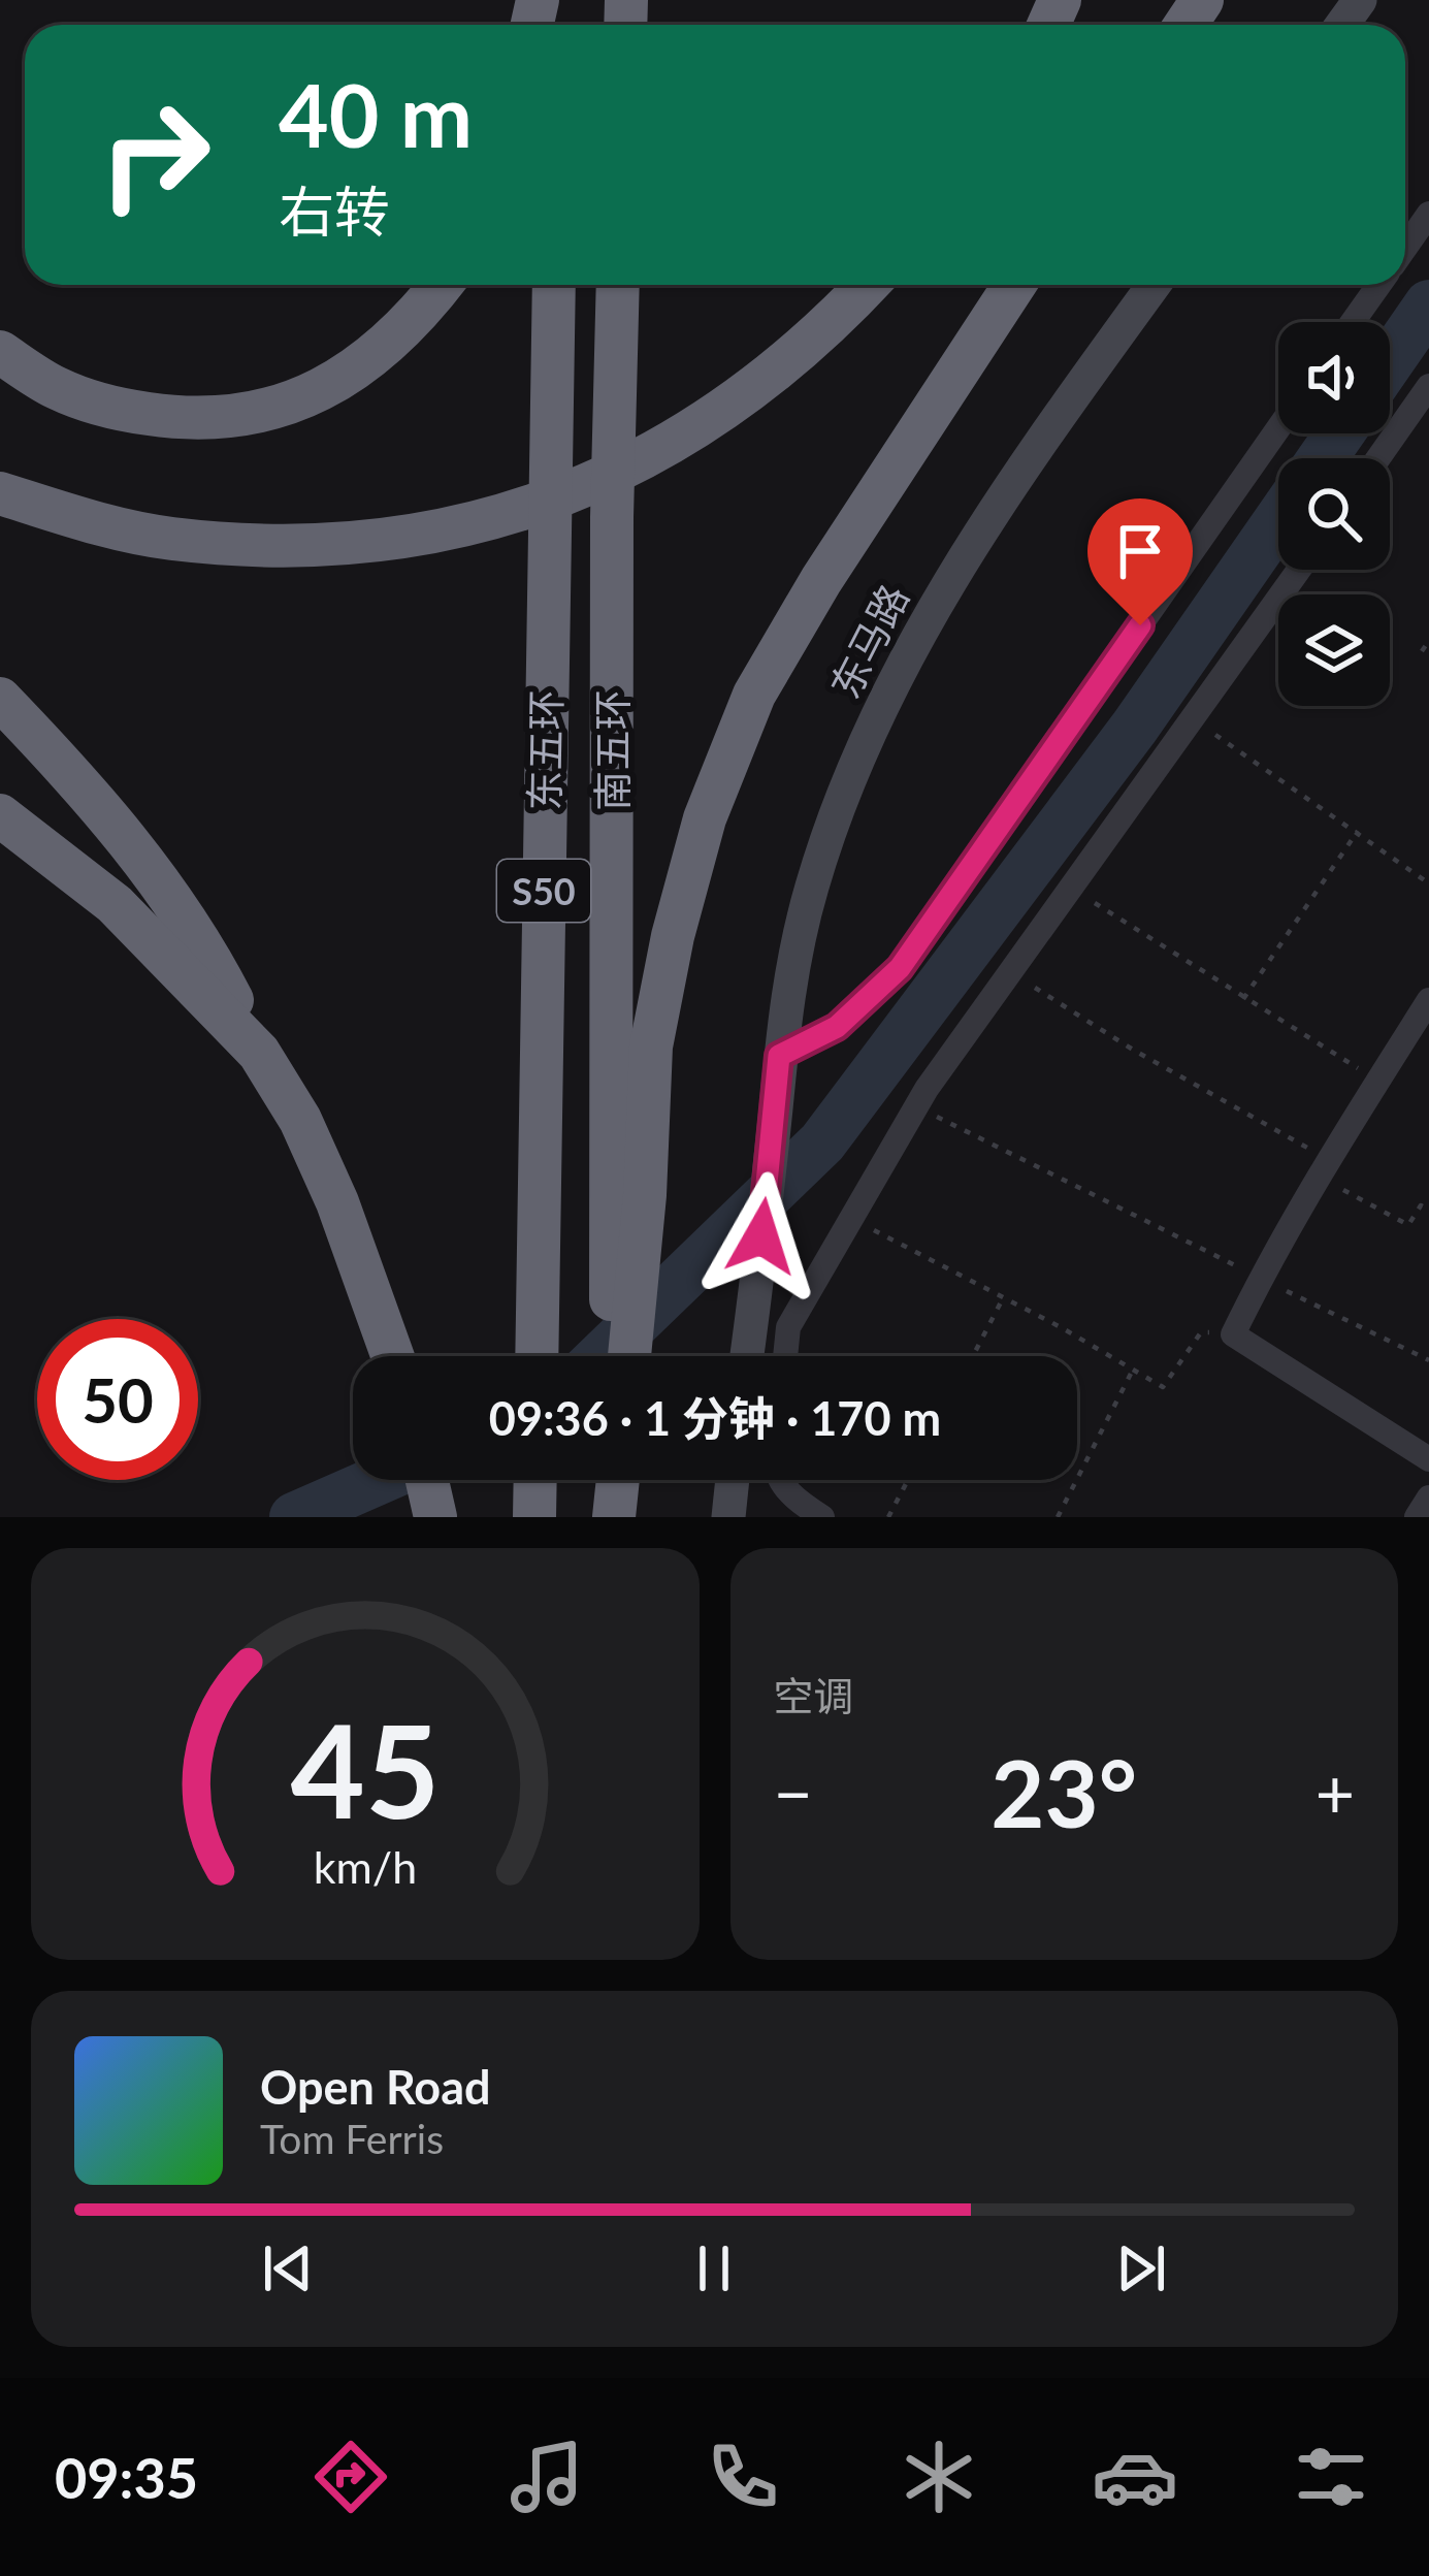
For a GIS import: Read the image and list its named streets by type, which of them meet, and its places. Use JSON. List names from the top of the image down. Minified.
{"streets":{"highway":["东五环","南五环","S50"],"main road":["东马路"]},"page":{"turn":["40 m","右转"],"limit":"50","trip":"09:36 · 1 分钟 · 170 m","tile":"空调","heat":["−","23°","+"],"song":["Open Road","Tom Ferris"],"tabs":"09:35","gauge":["45","km/h"]}}
